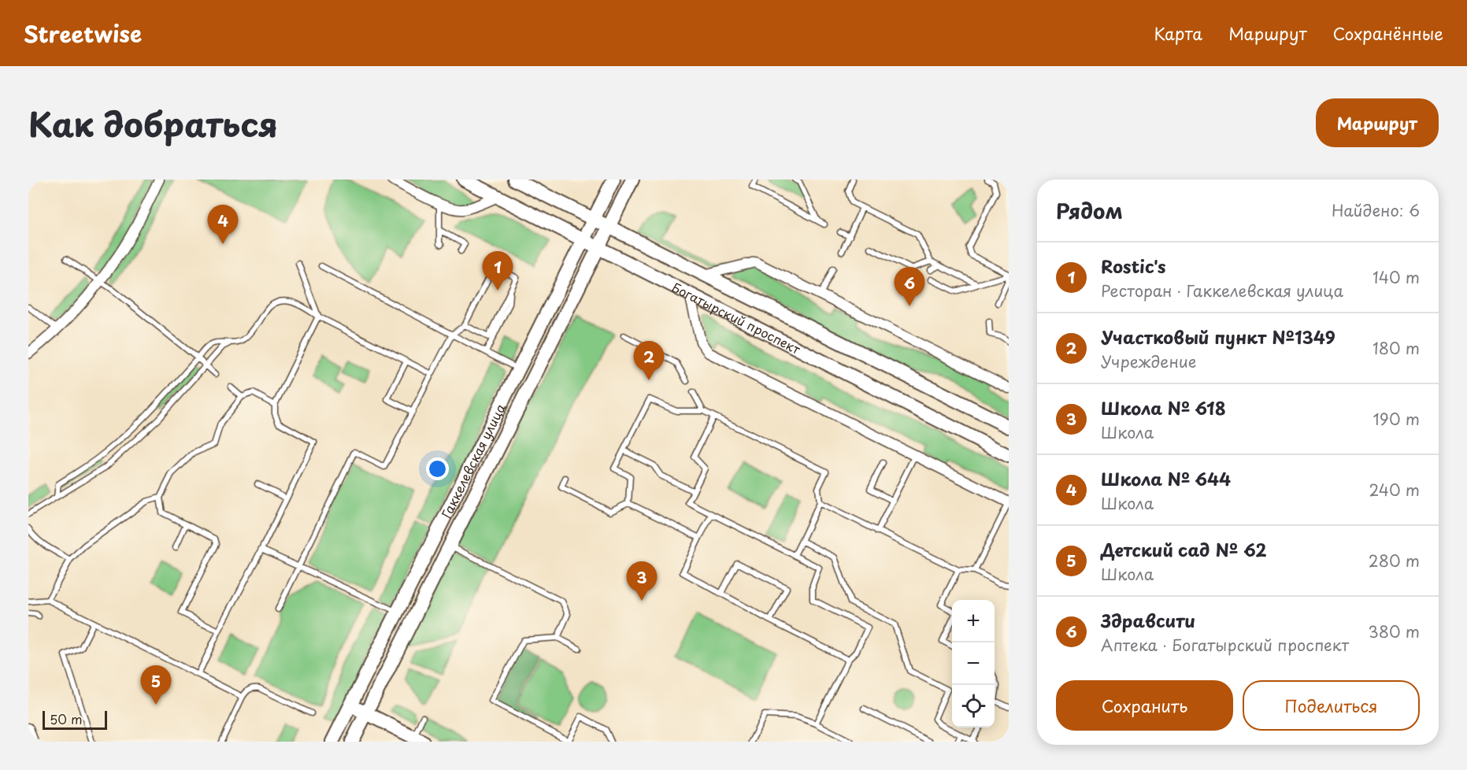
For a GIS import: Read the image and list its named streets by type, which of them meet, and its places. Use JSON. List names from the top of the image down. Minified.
{"streets":{"main road":["Богатырский проспект","Гаккелевская улица"]},"crossings":[["Богатырский проспект","Гаккелевская улица"]],"scale_bar":"50 m","page":{"header":"Streetwise","nav":["Карта","Маршрут","Сохранённые"],"title":"Как добраться","buttons":["Маршрут",["Сохранить","Поделиться"]],"heading":["Рядом","Найдено: 6"],"pins":["4","1","6","2","3","5"],"list":[{"mark":"1","name":"Rostic's","note":"Ресторан · Гаккелевская улица","value":"140 m"},{"mark":"2","name":"Участковый пункт №1349","note":"Учреждение","value":"180 m"},{"mark":"3","name":"Школа № 618","note":"Школа","value":"190 m"},{"mark":"4","name":"Школа № 644","note":"Школа","value":"240 m"},{"mark":"5","name":"Детский сад № 62","note":"Школа","value":"280 m"},{"mark":"6","name":"Здравсити","note":"Аптека · Богатырский проспект","value":"380 m"}],"map_buttons":["+","−"],"scale":"50 m"}}
